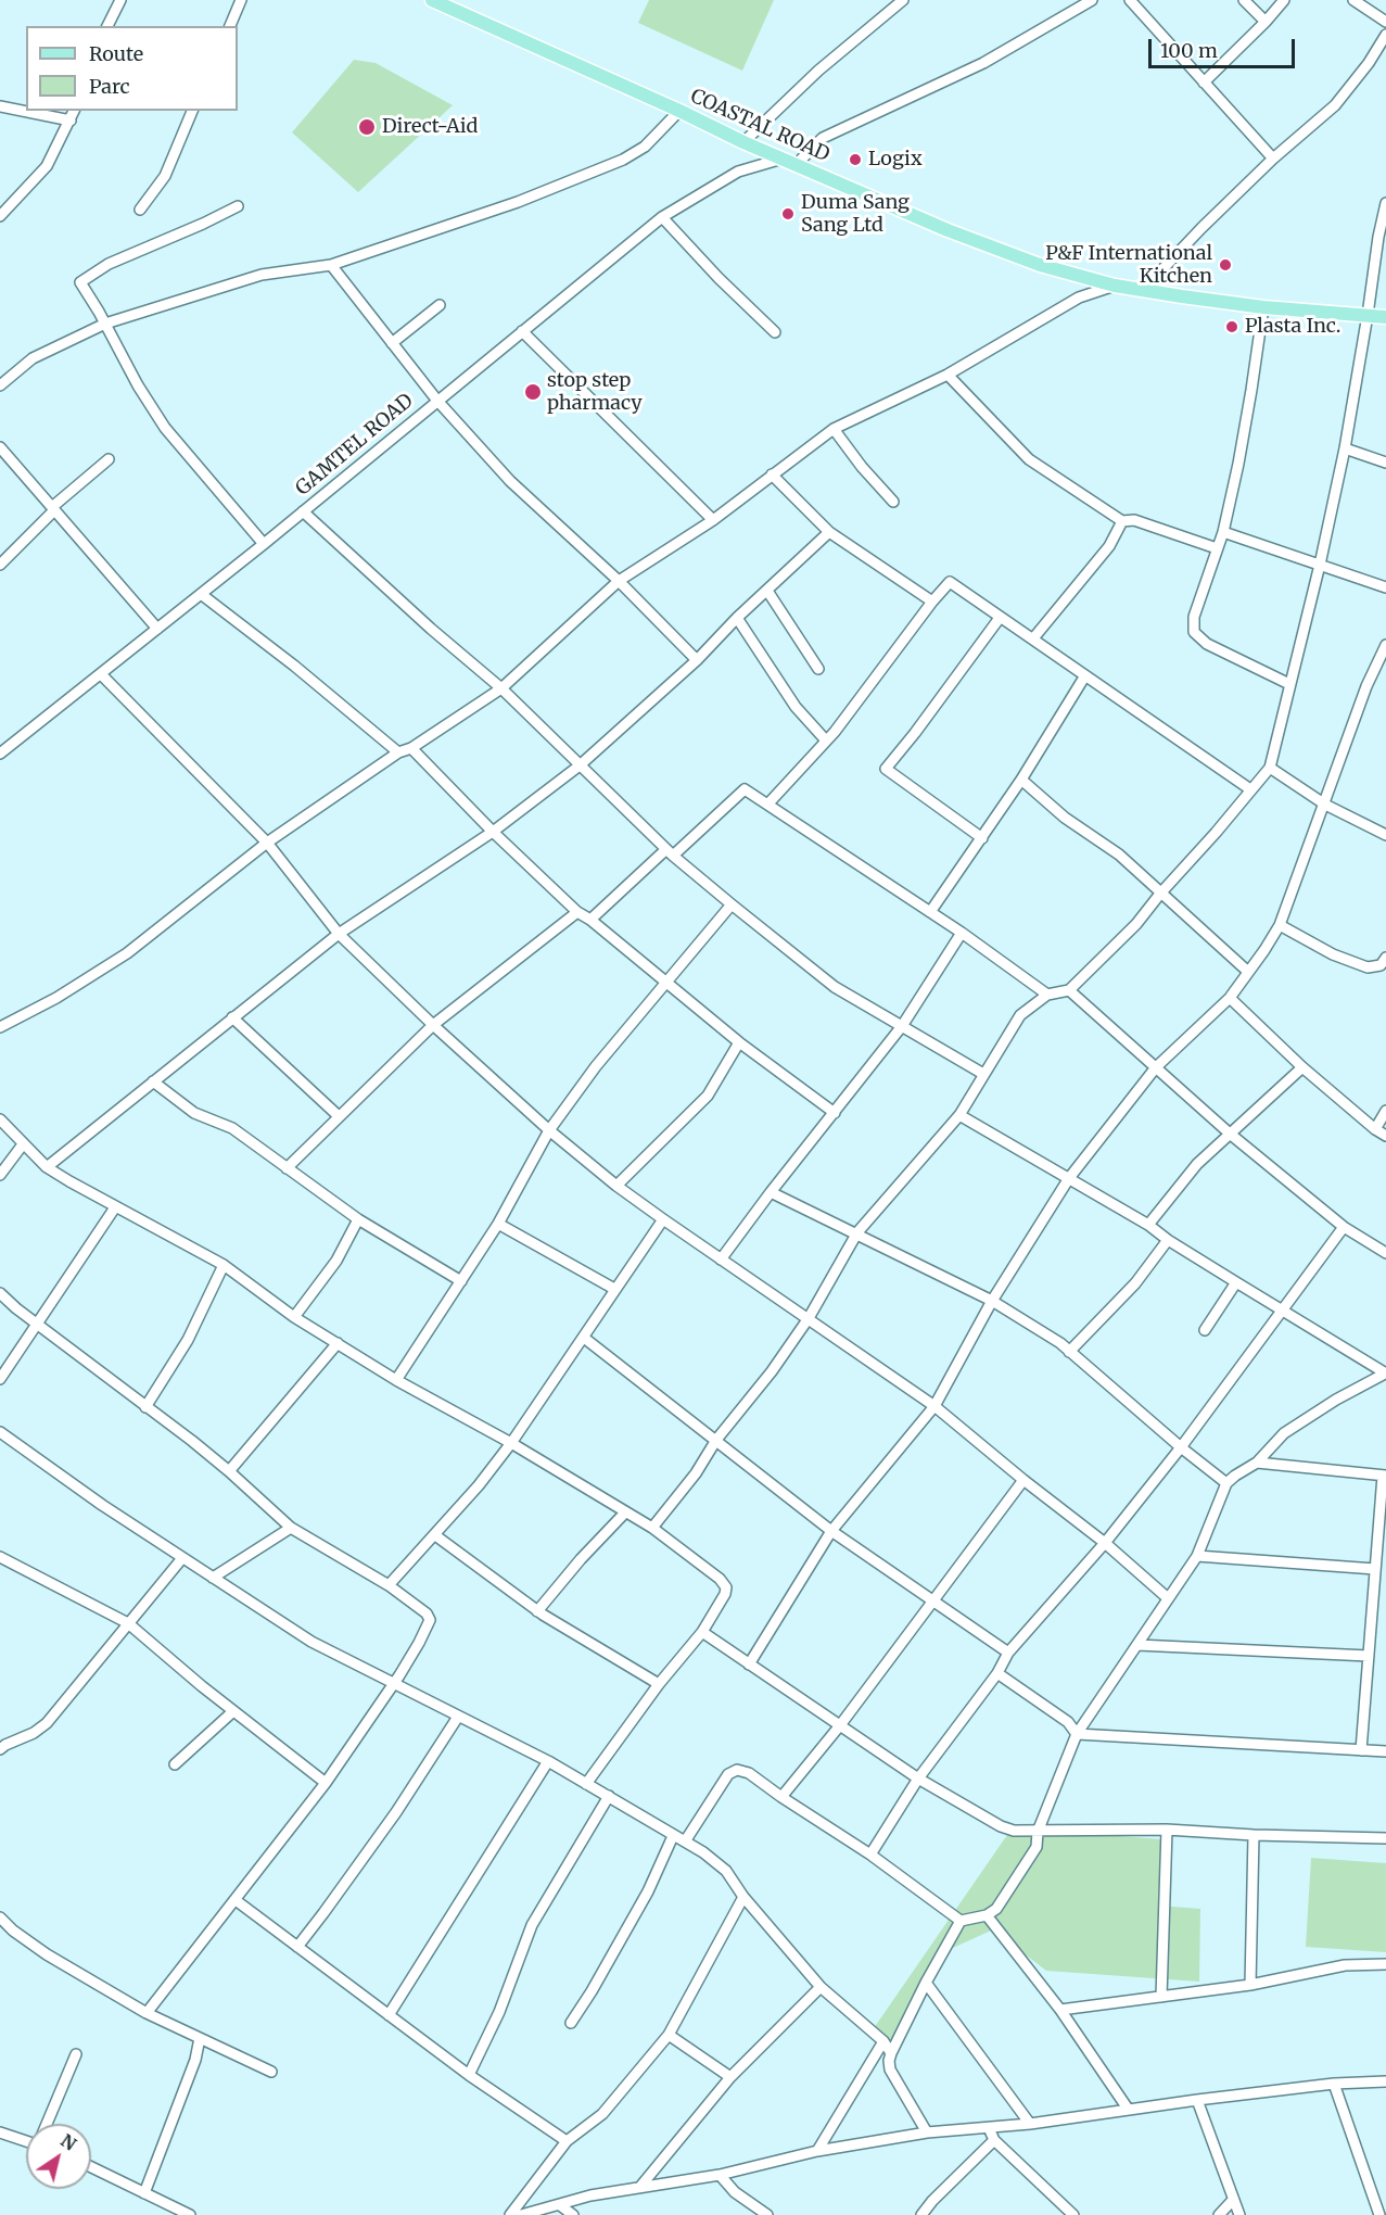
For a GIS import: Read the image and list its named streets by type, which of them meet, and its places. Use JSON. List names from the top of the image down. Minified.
{"streets":{"main road":["COASTAL ROAD"],"street":["GAMTEL ROAD"]},"crossings":[["COASTAL ROAD","GAMTEL ROAD"]],"places":["Direct-Aid","Logix","Duma Sang Sang Ltd","P&F International Kitchen","Plasta Inc.","stop step pharmacy"],"legend":["Route","Parc"],"scale_bar":"100 m","north":"top right"}
